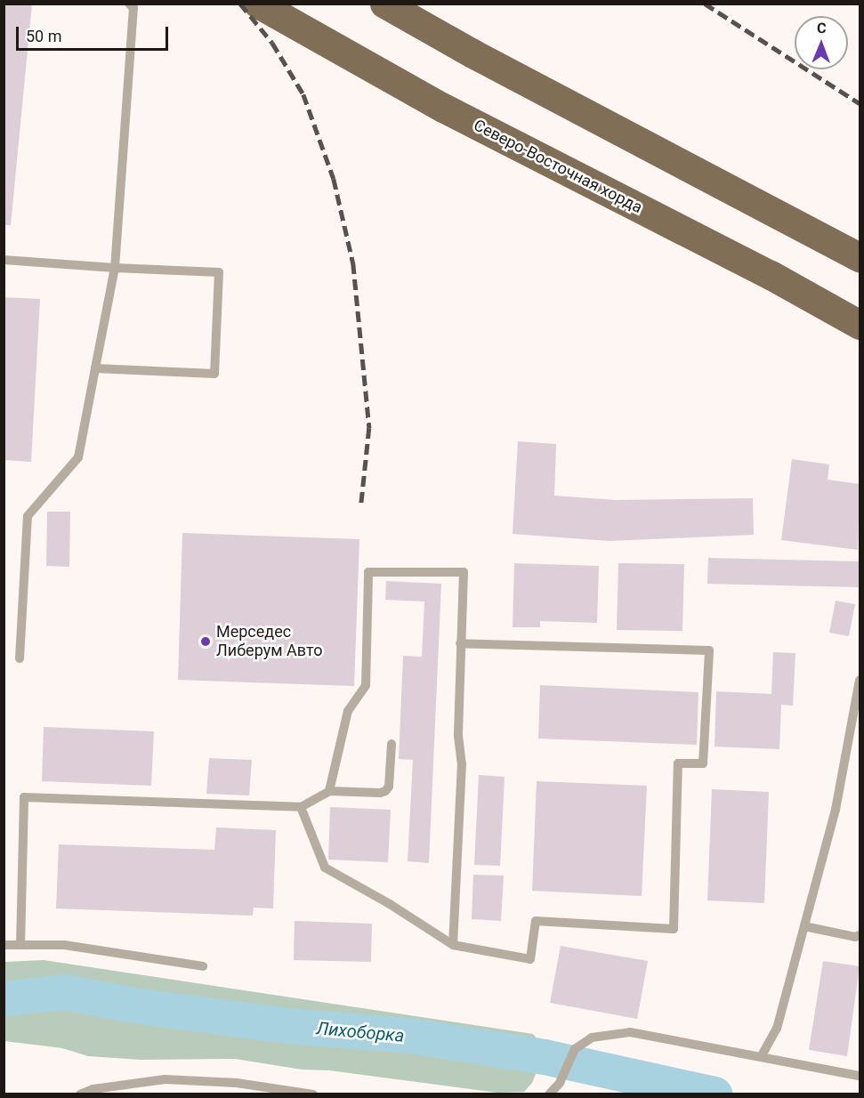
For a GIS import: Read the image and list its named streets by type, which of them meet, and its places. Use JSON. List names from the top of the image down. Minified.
{"streets":{"main road":["Северо-Восточная хорда"]},"water":["Лихоборка"],"places":["Мерседес Либерум Авто"],"scale_bar":"50 m","north":"top"}
